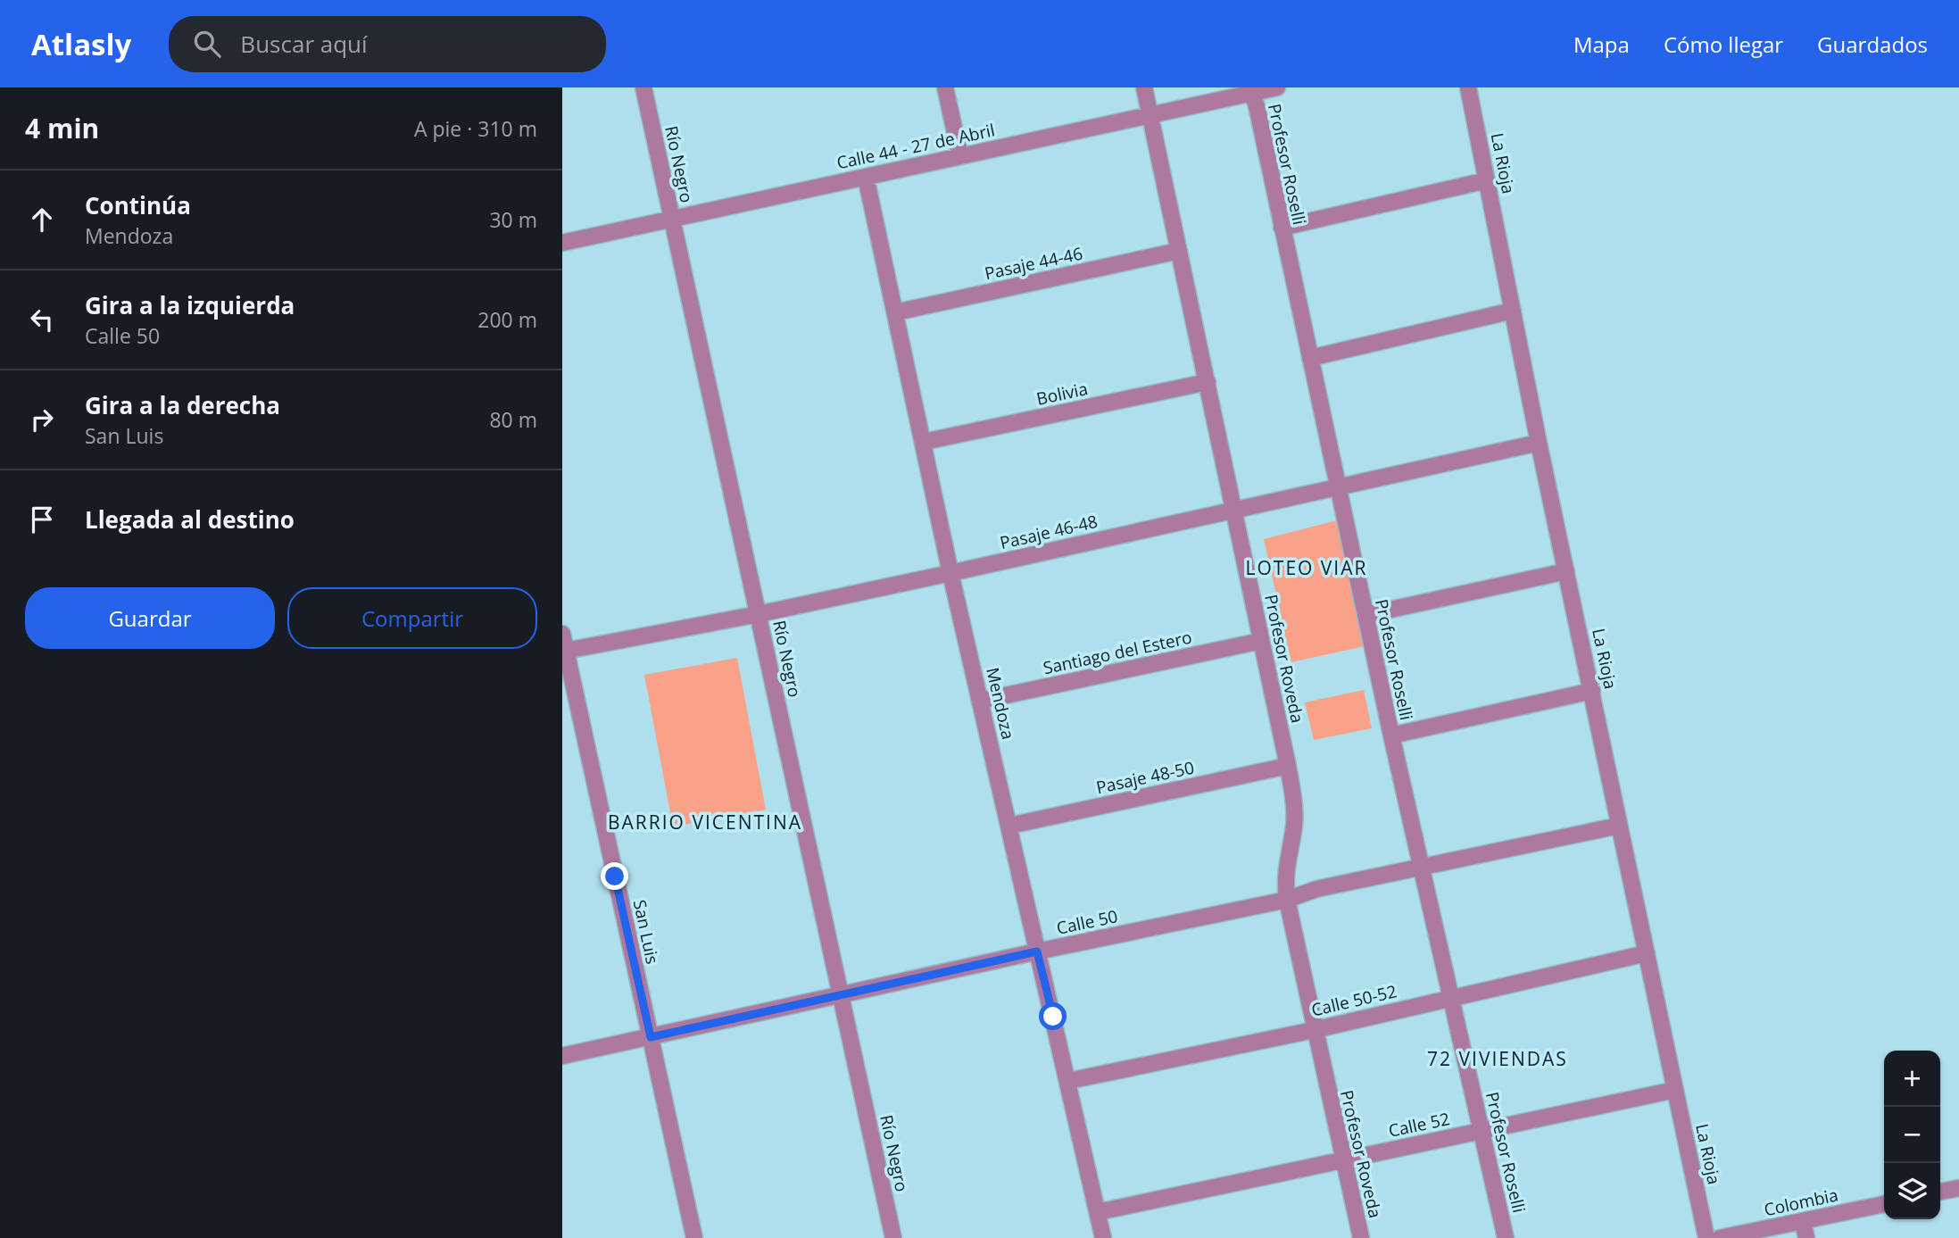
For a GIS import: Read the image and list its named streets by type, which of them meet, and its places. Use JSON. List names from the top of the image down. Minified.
{"streets":{"street":["Calle 44 - 27 de Abril","La Rioja","Río Negro","Profesor Roselli","Pasaje 44-46","Bolivia","Pasaje 46-48","Santiago del Estero","Profesor Roveda","Mendoza","Pasaje 48-50","Calle 50","San Luis","Calle 50-52","Calle 52","Colombia"]},"crossings":[["Calle 44 - 27 de Abril","Río Negro"],["Calle 44 - 27 de Abril","Profesor Roselli"],["Calle 44 - 27 de Abril","Profesor Roveda"],["Calle 44 - 27 de Abril","Mendoza"],["La Rioja","Pasaje 46-48"],["La Rioja","Calle 50"],["La Rioja","Calle 50-52"],["La Rioja","Calle 52"],["Río Negro","Pasaje 46-48"],["Río Negro","Calle 50"],["Profesor Roselli","Pasaje 46-48"],["Profesor Roselli","Calle 50"],["Profesor Roselli","Calle 50-52"],["Profesor Roselli","Calle 52"],["Pasaje 44-46","Profesor Roveda"],["Pasaje 44-46","Mendoza"],["Bolivia","Profesor Roveda"],["Bolivia","Mendoza"],["Pasaje 46-48","Profesor Roveda"],["Pasaje 46-48","Mendoza"],["Pasaje 46-48","San Luis"],["Santiago del Estero","Profesor Roveda"],["Santiago del Estero","Mendoza"],["Profesor Roveda","Pasaje 48-50"],["Profesor Roveda","Calle 50"],["Profesor Roveda","Calle 50-52"],["Profesor Roveda","Calle 52"],["Mendoza","Pasaje 48-50"],["Mendoza","Calle 50"],["Mendoza","Calle 50-52"],["Mendoza","Calle 52"],["Calle 50","San Luis"]],"districts":["LOTEO VIAR","BARRIO VICENTINA","72 VIVIENDAS"],"page":{"header":"Atlasly","search":"Buscar aquí","nav":["Mapa","Cómo llegar","Guardados"],"heading":["4 min","A pie · 310 m"],"list":[["Continúa","Mendoza","30 m"],["Gira a la izquierda","Calle 50","200 m"],["Gira a la derecha","San Luis","80 m"],"Llegada al destino"],"buttons":["Guardar","Compartir"],"map_buttons":["+","−"]}}
